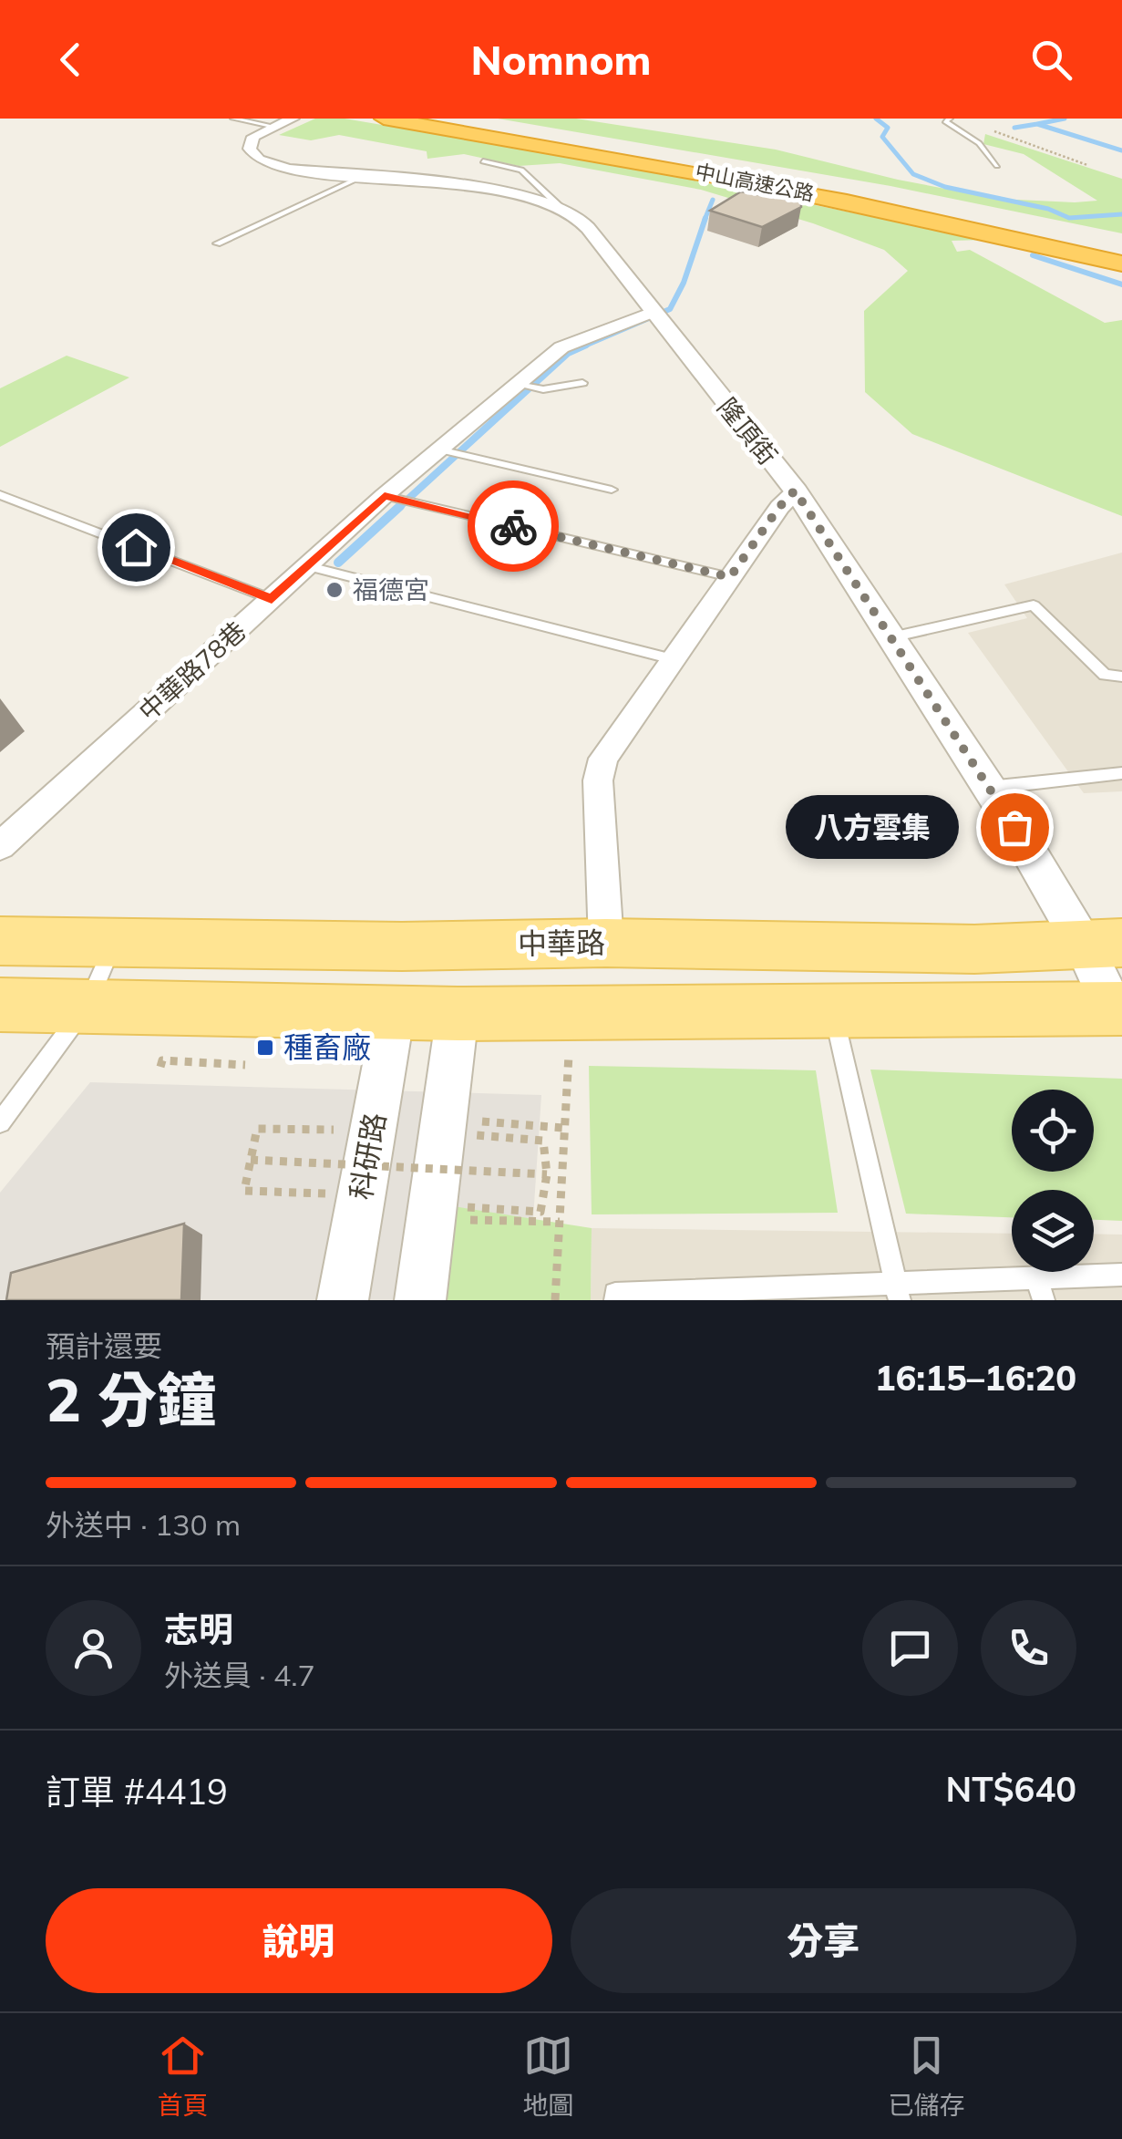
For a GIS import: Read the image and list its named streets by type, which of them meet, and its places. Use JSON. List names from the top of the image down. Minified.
{"streets":{"highway":["中山高速公路"],"main road":["中華路"],"street":["隆頂街","中華路78巷","科研路"]},"crossings":[["隆頂街","中華路78巷"],["隆頂街","中華路"]],"places":{"other":["福德宮","八方雲集"],"transit":["種畜廠"]},"page":{"header":"Nomnom","bubble":"八方雲集","heading":["2 分鐘","預計還要","16:15–16:20"],"panel":["志明","外送員 · 4.7","訂單 #4419","NT$640"],"bar":"外送中 · 130 m","buttons":["說明","分享"],"tabs":["首頁","地圖","已儲存"]}}
